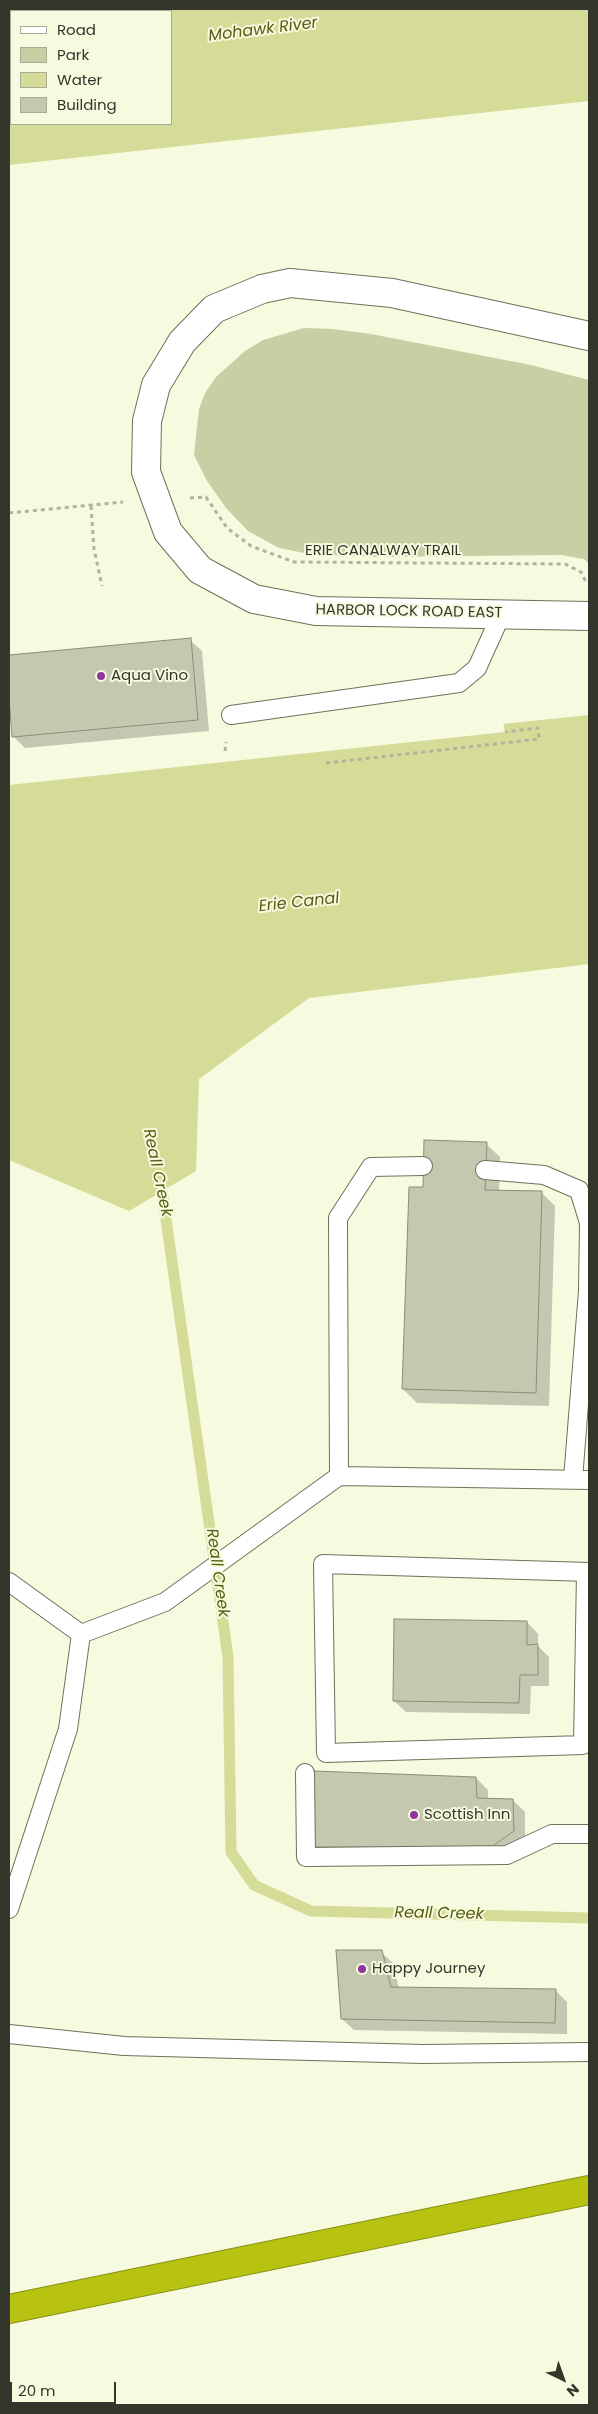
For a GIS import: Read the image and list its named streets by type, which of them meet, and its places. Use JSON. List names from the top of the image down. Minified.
{"streets":{"street":["HARBOR LOCK ROAD EAST"],"path":["ERIE CANALWAY TRAIL"]},"water":["Mohawk River","Erie Canal","Reall Creek"],"places":["Aqua Vino","Scottish Inn","Happy Journey"],"legend":["Road","Park","Water","Building"],"scale_bar":"20 m","north":"bottom right"}
